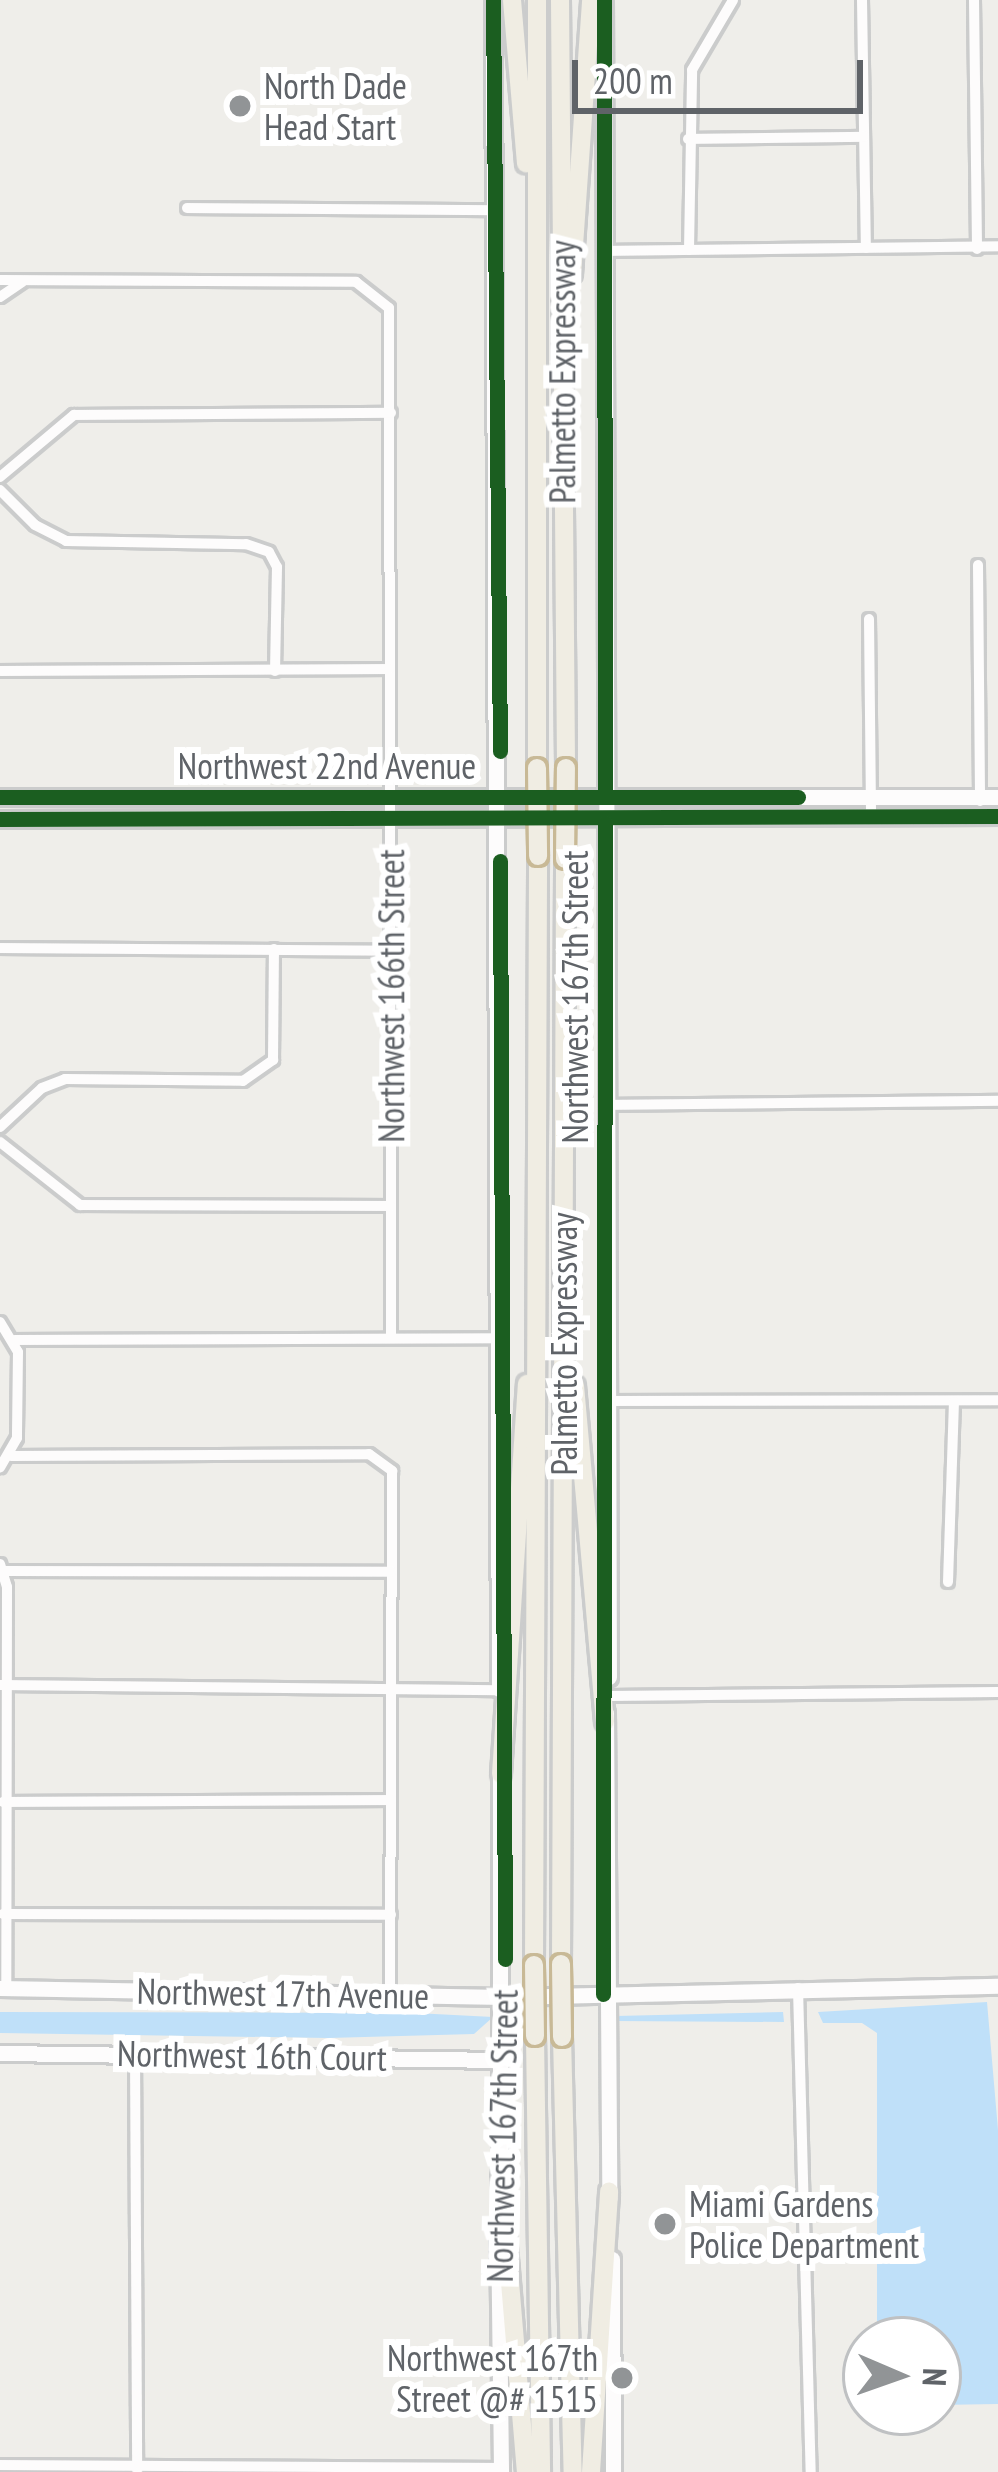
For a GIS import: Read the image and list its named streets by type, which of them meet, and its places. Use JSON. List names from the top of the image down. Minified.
{"streets":{"highway":["Palmetto Expressway"],"street":["Northwest 22nd Avenue","Northwest 166th Street","Northwest 167th Street","Northwest 17th Avenue","Northwest 16th Court"]},"crossings":[["Northwest 22nd Avenue","Northwest 166th Street"],["Northwest 22nd Avenue","Northwest 167th Street"],["Northwest 167th Street","Northwest 17th Avenue"],["Northwest 167th Street","Northwest 16th Court"]],"places":["North Dade Head Start","Miami Gardens Police Department","Northwest 167th Street @# 1515"],"scale_bar":"200 m","north":"right"}
